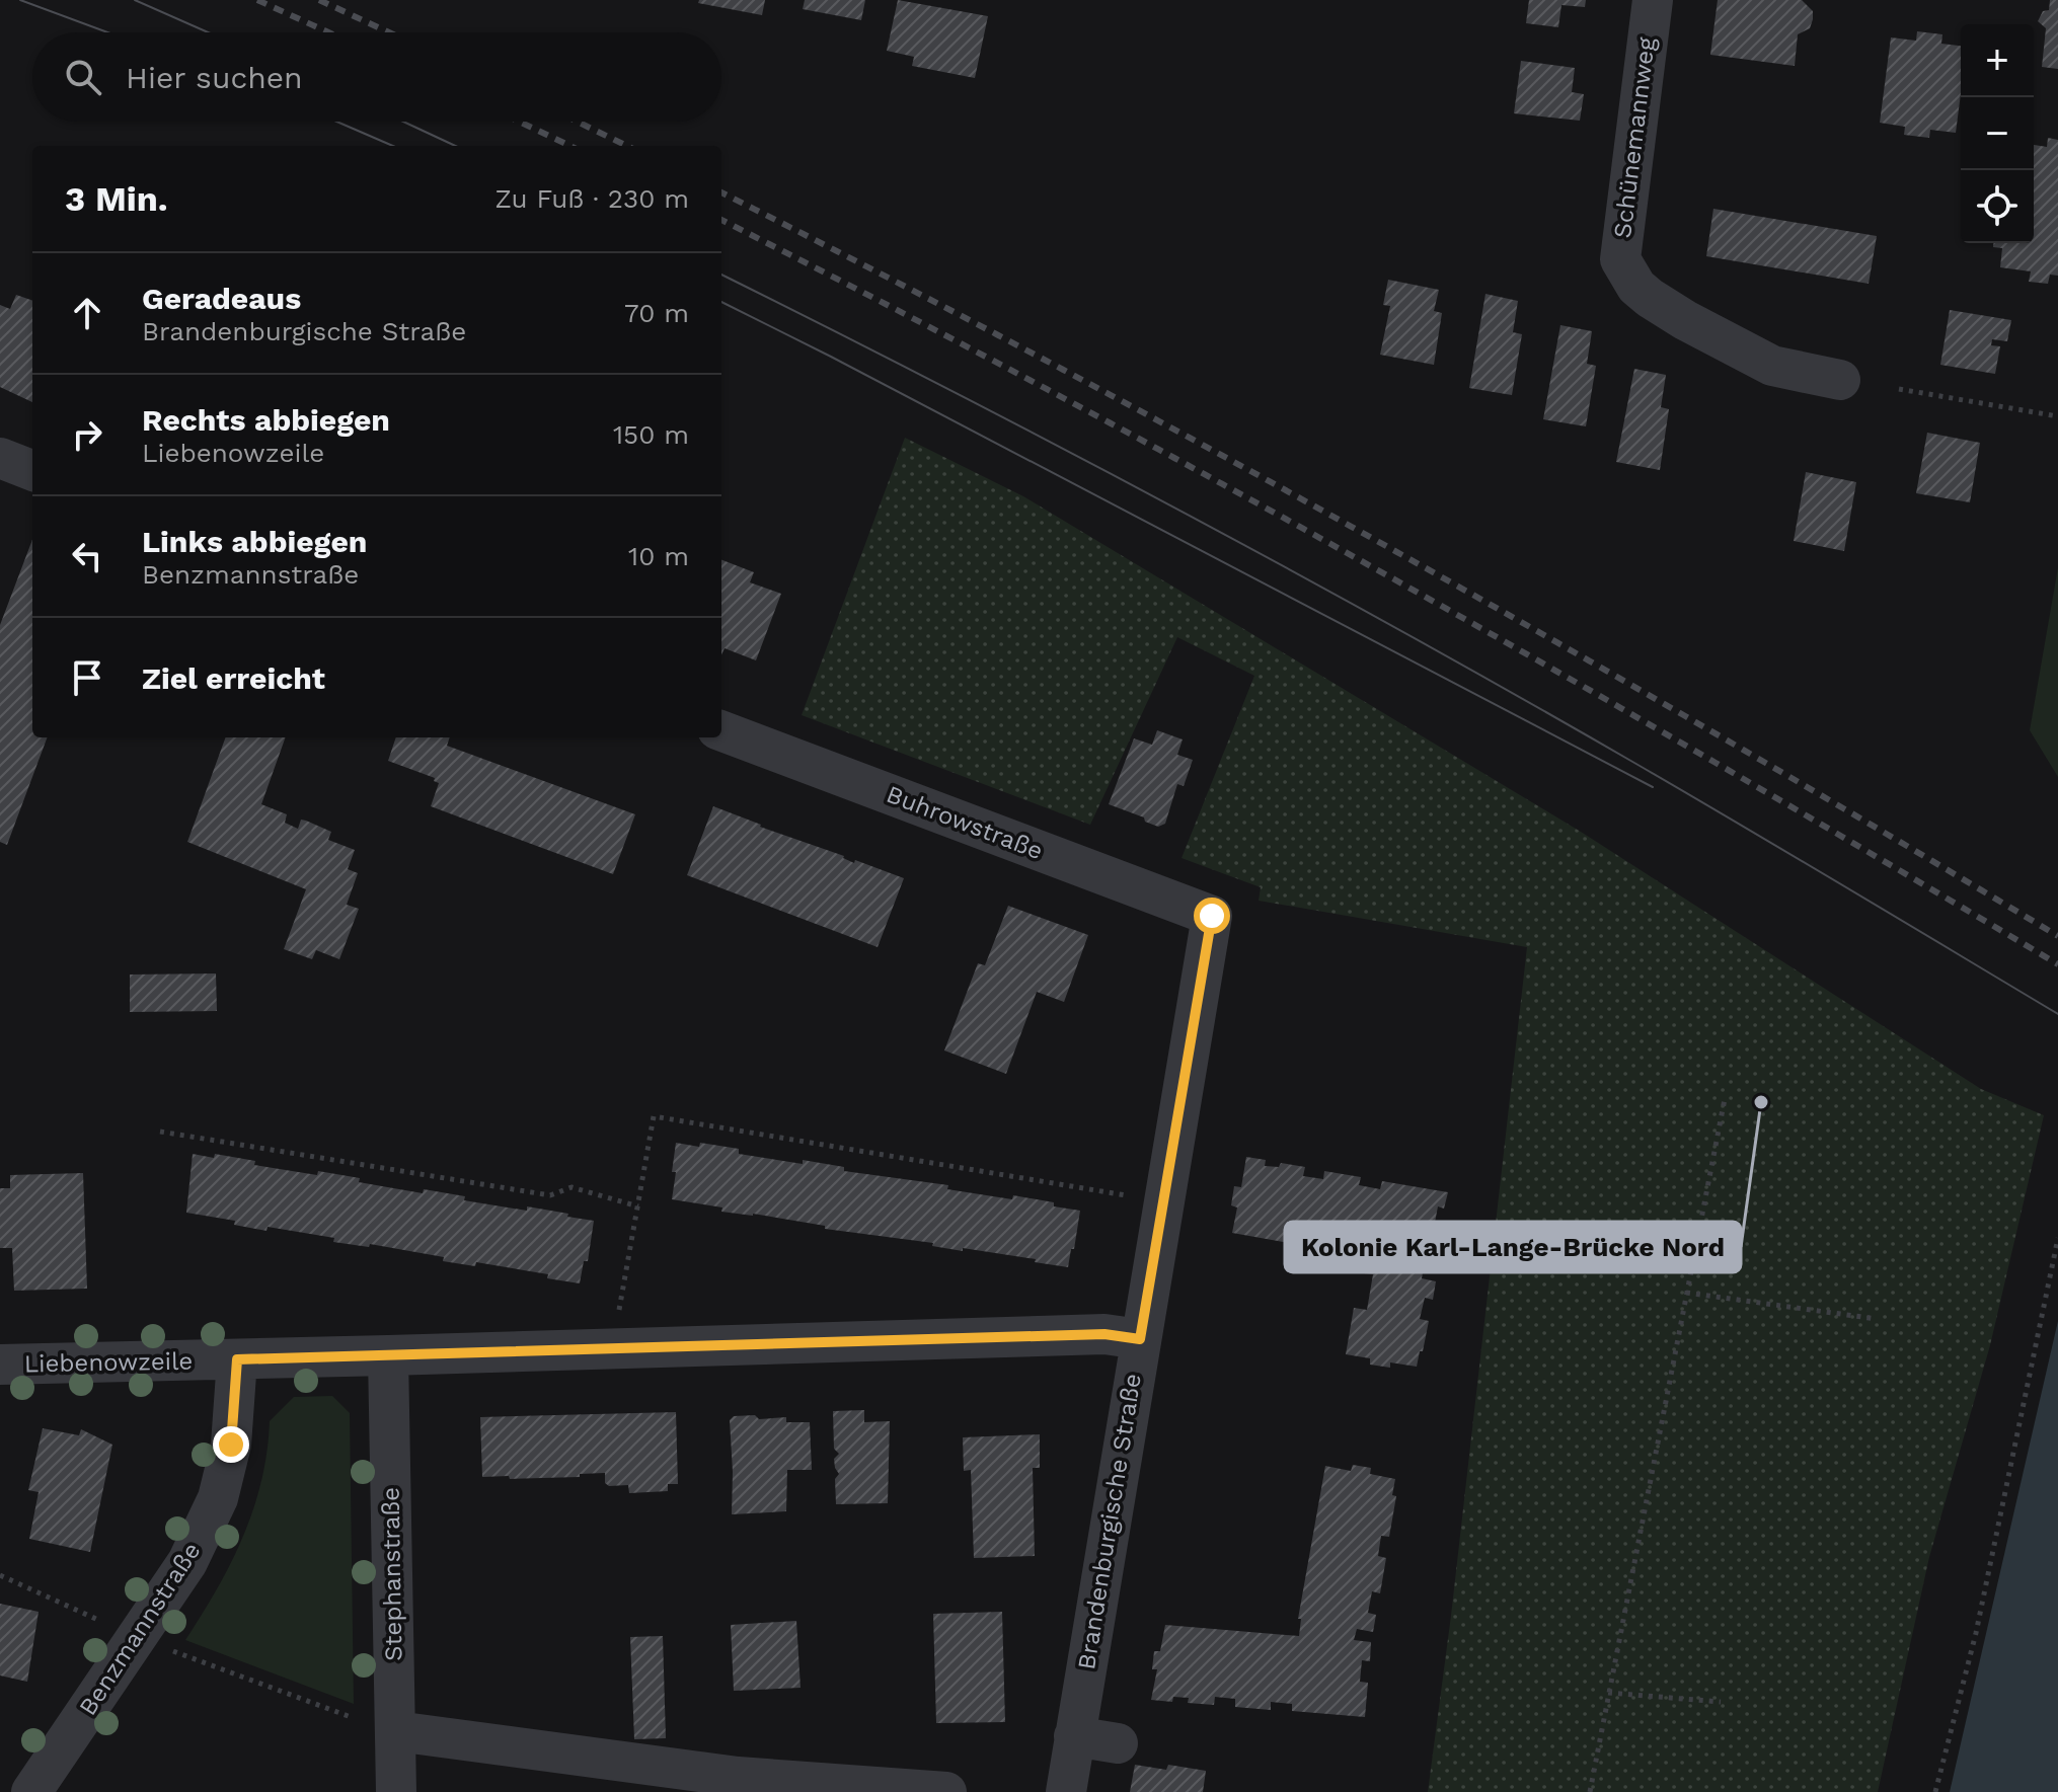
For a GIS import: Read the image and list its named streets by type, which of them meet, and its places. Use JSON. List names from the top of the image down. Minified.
{"streets":{"street":["Schünemannweg","Buhrowstraße","Liebenowzeile","Brandenburgische Straße","Stephanstraße","Benzmannstraße"]},"crossings":[["Buhrowstraße","Brandenburgische Straße"],["Liebenowzeile","Brandenburgische Straße"],["Liebenowzeile","Stephanstraße"],["Liebenowzeile","Benzmannstraße"]],"places":["Kolonie Karl-Lange-Brücke Nord"],"page":{"map_buttons":["+","−"],"search":"Hier suchen","heading":["3 Min.","Zu Fuß · 230 m"],"list":[["Geradeaus","Brandenburgische Straße","70 m"],["Rechts abbiegen","Liebenowzeile","150 m"],["Links abbiegen","Benzmannstraße","10 m"],"Ziel erreicht"]}}
